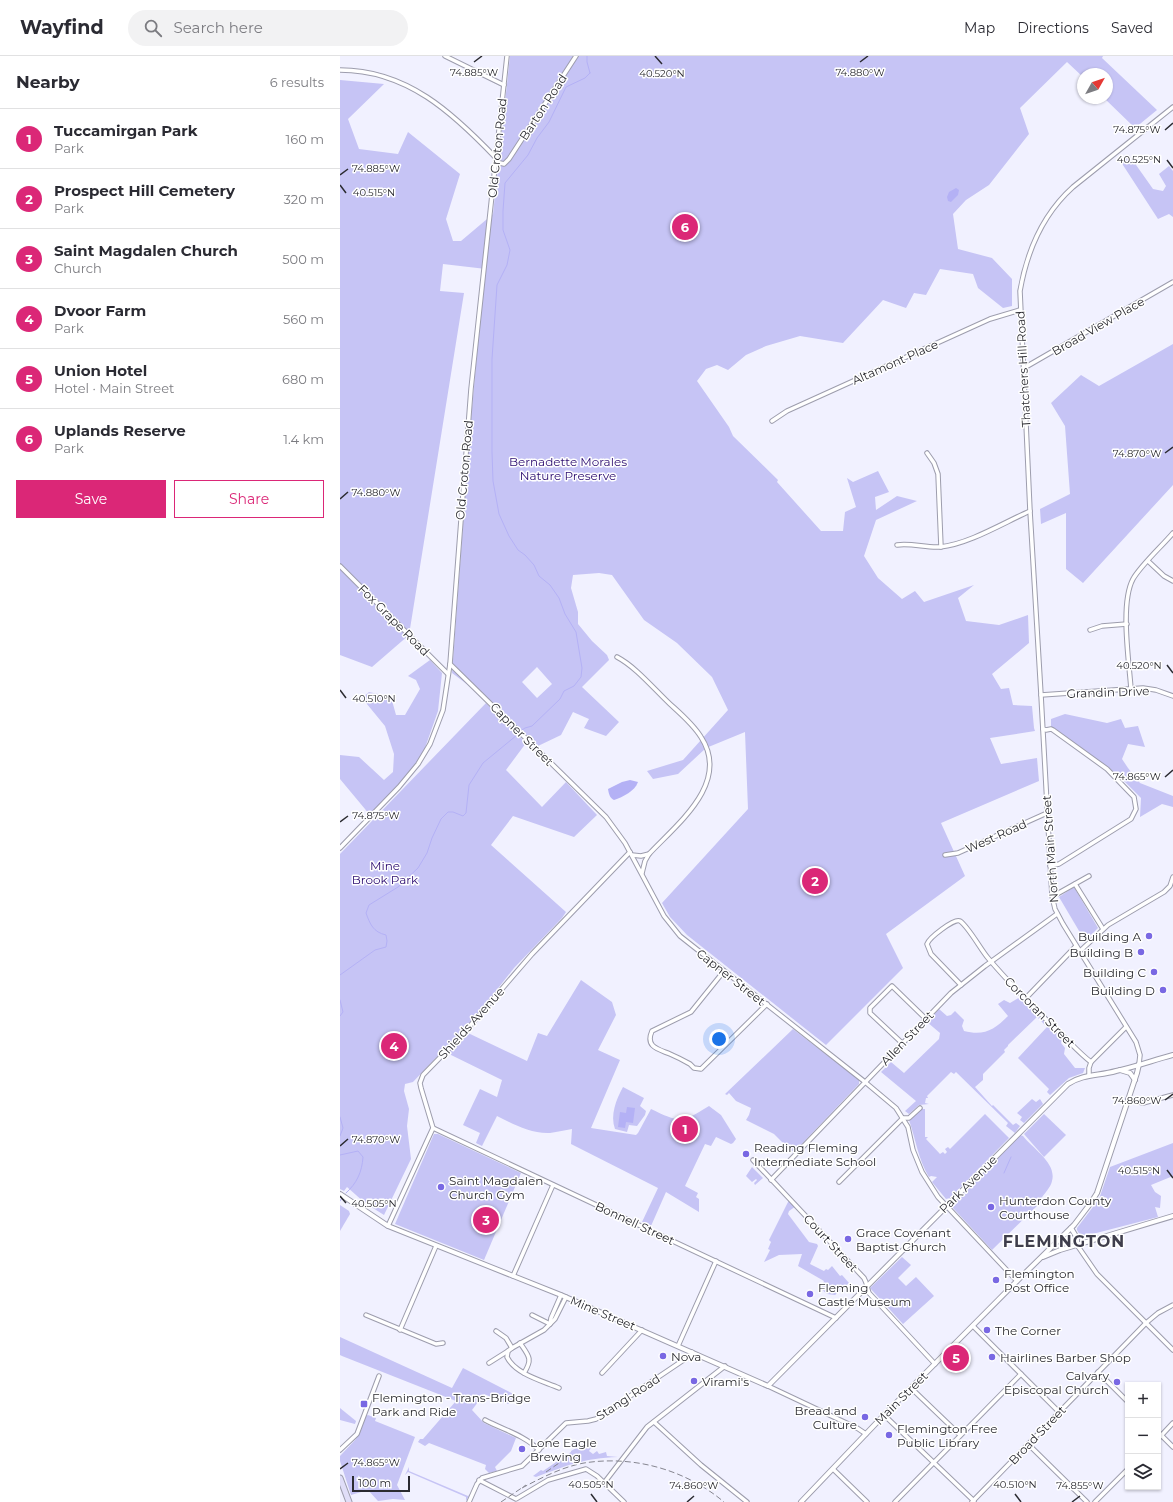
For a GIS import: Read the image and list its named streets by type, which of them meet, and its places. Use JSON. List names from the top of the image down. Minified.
{"streets":{"street":["Barton Road","Old Croton Road","Broad View Place","Altamont Place","Thatchers Hill Road","Fox Grape Road","Grandin Drive","Capner Street","West Road","North Main Street","Corcoran Street","Shields Avenue","Allen Street","Park Avenue","Bonnell Street","Court Street","Mine Street","Stangl Road","Main Street","Broad Street"]},"crossings":[["Barton Road","Old Croton Road"],["Old Croton Road","Fox Grape Road"],["Old Croton Road","Capner Street"],["Broad View Place","Thatchers Hill Road"],["Altamont Place","Thatchers Hill Road"],["Thatchers Hill Road","Grandin Drive"],["Thatchers Hill Road","North Main Street"],["Grandin Drive","North Main Street"],["Capner Street","Shields Avenue"],["Capner Street","Allen Street"],["Capner Street","Park Avenue"],["Capner Street","Main Street"],["West Road","North Main Street"],["North Main Street","Allen Street"],["North Main Street","Park Avenue"],["North Main Street","Main Street"],["Corcoran Street","Allen Street"],["Shields Avenue","Bonnell Street"],["Allen Street","Court Street"],["Park Avenue","Bonnell Street"],["Park Avenue","Court Street"],["Park Avenue","Mine Street"],["Court Street","Main Street"],["Mine Street","Stangl Road"],["Mine Street","Main Street"]],"districts":["FLEMINGTON"],"parks":["Bernadette Morales Nature Preserve","Mine Brook Park"],"places":{"other":["Building A","Building B","Building C","Building D","Reading Fleming Intermediate School","Saint Magdalen Church Gym","Hunterdon County Courthouse","Grace Covenant Baptist Church","Flemington Post Office","Fleming Castle Museum","The Corner","Nova","Hairlines Barber Shop","Virami's","Calvary Episcopal Church","Bread and Culture","Flemington Free Public Library","Lone Eagle Brewing"],"transit":["Flemington - Trans-Bridge Park and Ride"]},"scale_bar":"100 m","north":"top right","page":{"header":"Wayfind","search":"Search here","nav":["Map","Directions","Saved"],"heading":["Nearby","6 results"],"list":[{"mark":"1","name":"Tuccamirgan Park","note":"Park","value":"160 m"},{"mark":"2","name":"Prospect Hill Cemetery","note":"Park","value":"320 m"},{"mark":"3","name":"Saint Magdalen Church","note":"Church","value":"500 m"},{"mark":"4","name":"Dvoor Farm","note":"Park","value":"560 m"},{"mark":"5","name":"Union Hotel","note":"Hotel · Main Street","value":"680 m"},{"mark":"6","name":"Uplands Reserve","note":"Park","value":"1.4 km"}],"pins":["6","2","4","1","3","5"],"buttons":["Save","Share"],"map_buttons":["+","−"],"scale":"100 m"},"coordinates":["74.885°W","74.880°W","40.520°N","74.875°W","40.525°N","40.515°N","74.870°W","40.510°N","74.865°W","74.860°W","40.505°N","74.855°W"]}
